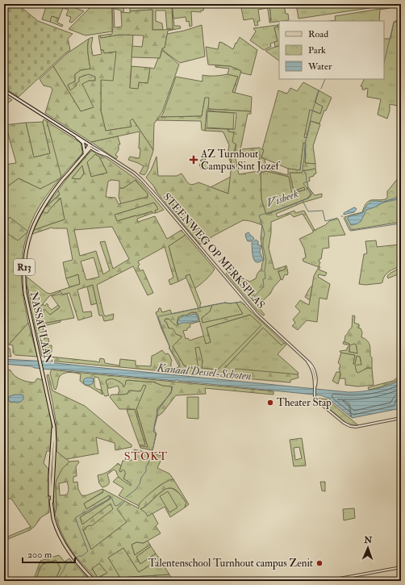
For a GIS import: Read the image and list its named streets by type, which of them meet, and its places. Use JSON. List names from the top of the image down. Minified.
{"streets":{"main road":["R13","NASSAULAAN"],"street":["STEENWEG OP MERKSPLAS"]},"crossings":[["STEENWEG OP MERKSPLAS","NASSAULAAN"]],"districts":["STOKT"],"water":["Visbeek","Kanaal Dessel-Schoten"],"places":{"health":["AZ Turnhout Campus Sint Jozef"],"other":["Theater Stap","Talentenschool Turnhout campus Zenit"]},"legend":["Road","Park","Water"],"scale_bar":"200 m","north":"top"}
